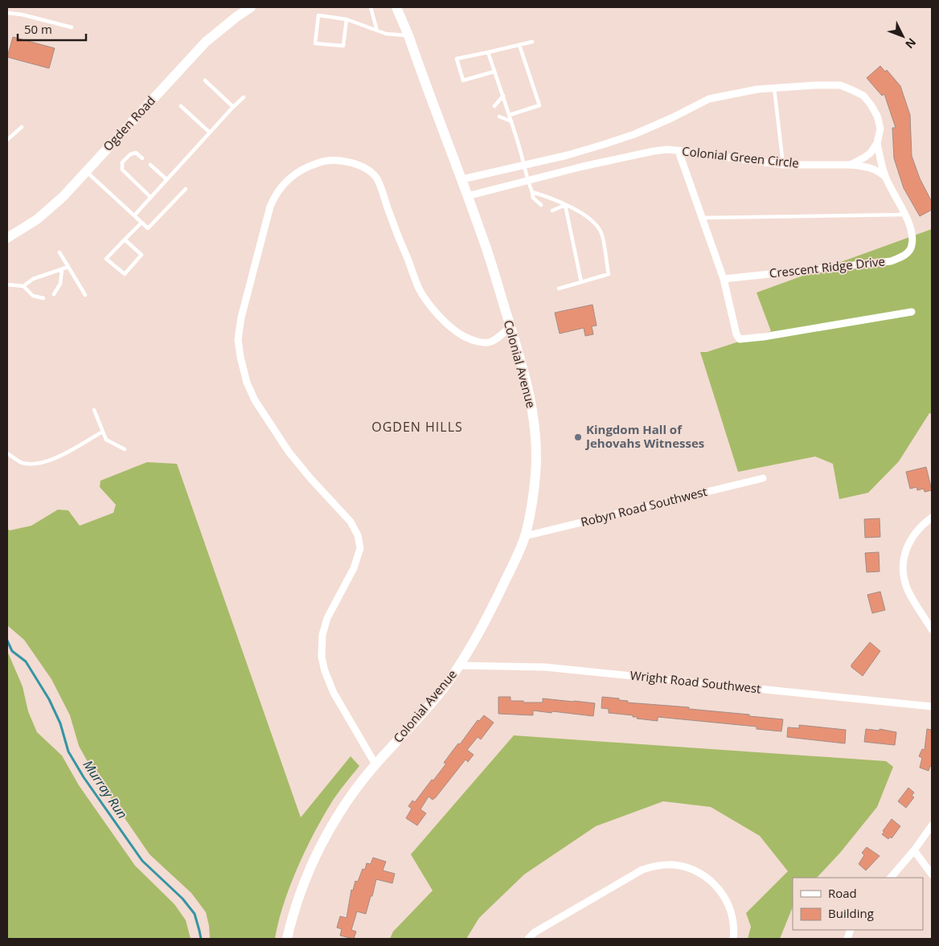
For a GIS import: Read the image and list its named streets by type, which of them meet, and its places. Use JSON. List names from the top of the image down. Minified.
{"streets":{"main road":["Ogden Road","Colonial Avenue"],"street":["Colonial Green Circle","Crescent Ridge Drive","Robyn Road Southwest","Wright Road Southwest"]},"crossings":[["Colonial Green Circle","Crescent Ridge Drive"],["Colonial Green Circle","Colonial Avenue"],["Colonial Avenue","Robyn Road Southwest"],["Colonial Avenue","Wright Road Southwest"]],"districts":["OGDEN HILLS"],"water":["Murray Run"],"places":["Kingdom Hall of Jehovahs Witnesses"],"legend":["Road","Building"],"scale_bar":"50 m","north":"bottom right"}
